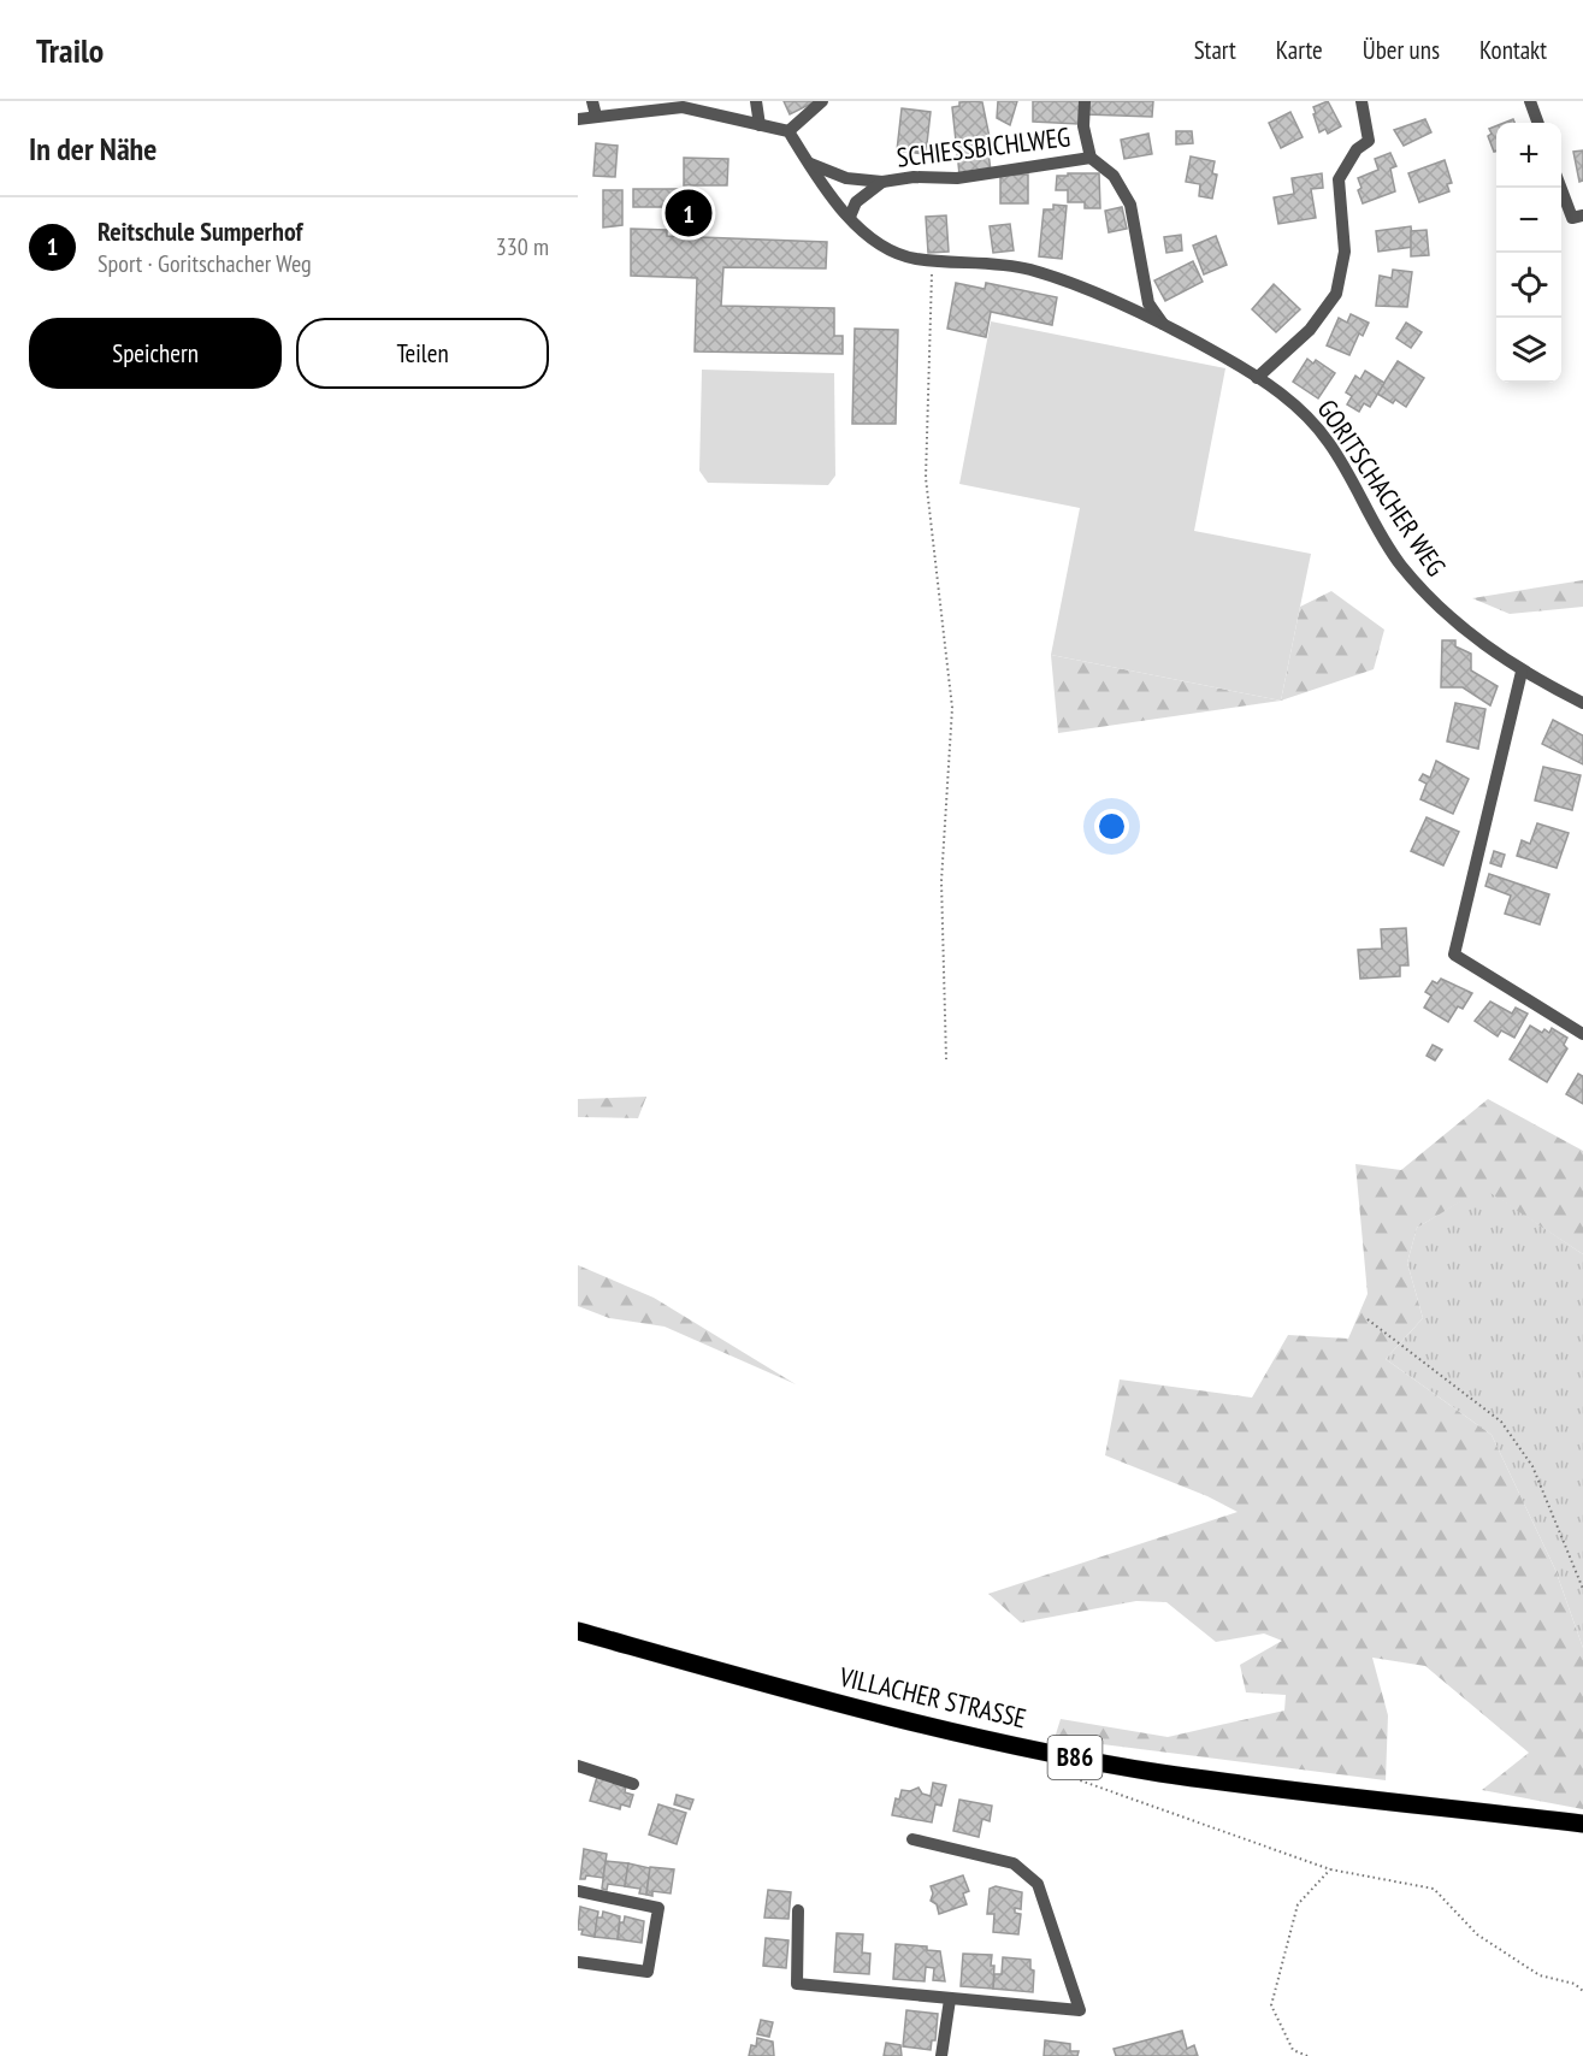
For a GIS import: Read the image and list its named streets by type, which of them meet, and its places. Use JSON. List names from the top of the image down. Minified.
{"streets":{"main road":["VILLACHER STRASSE","B86"],"street":["SCHIESSBICHLWEG","GORITSCHACHER WEG"]},"crossings":[["SCHIESSBICHLWEG","GORITSCHACHER WEG"]],"page":{"header":"Trailo","nav":["Start","Karte","Über uns","Kontakt"],"heading":"In der Nähe","map_buttons":["+","−"],"pins":"1","list":[{"mark":"1","name":"Reitschule Sumperhof","note":"Sport · Goritschacher Weg","value":"330 m"}],"buttons":["Speichern","Teilen"]}}
